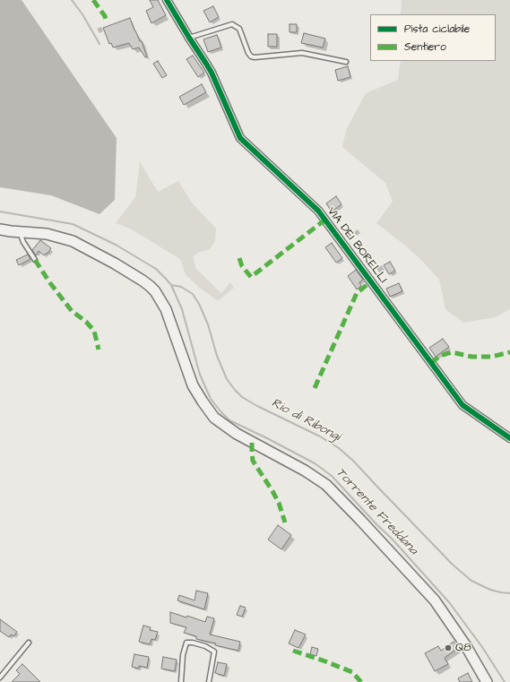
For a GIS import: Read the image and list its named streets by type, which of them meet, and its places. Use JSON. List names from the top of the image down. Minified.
{"streets":{"street":["VIA DEI BORELLI"]},"water":["Rio di Ribongi","Torrente Freddana"],"places":["Q8"],"legend":["Pista ciclabile","Sentiero"]}
